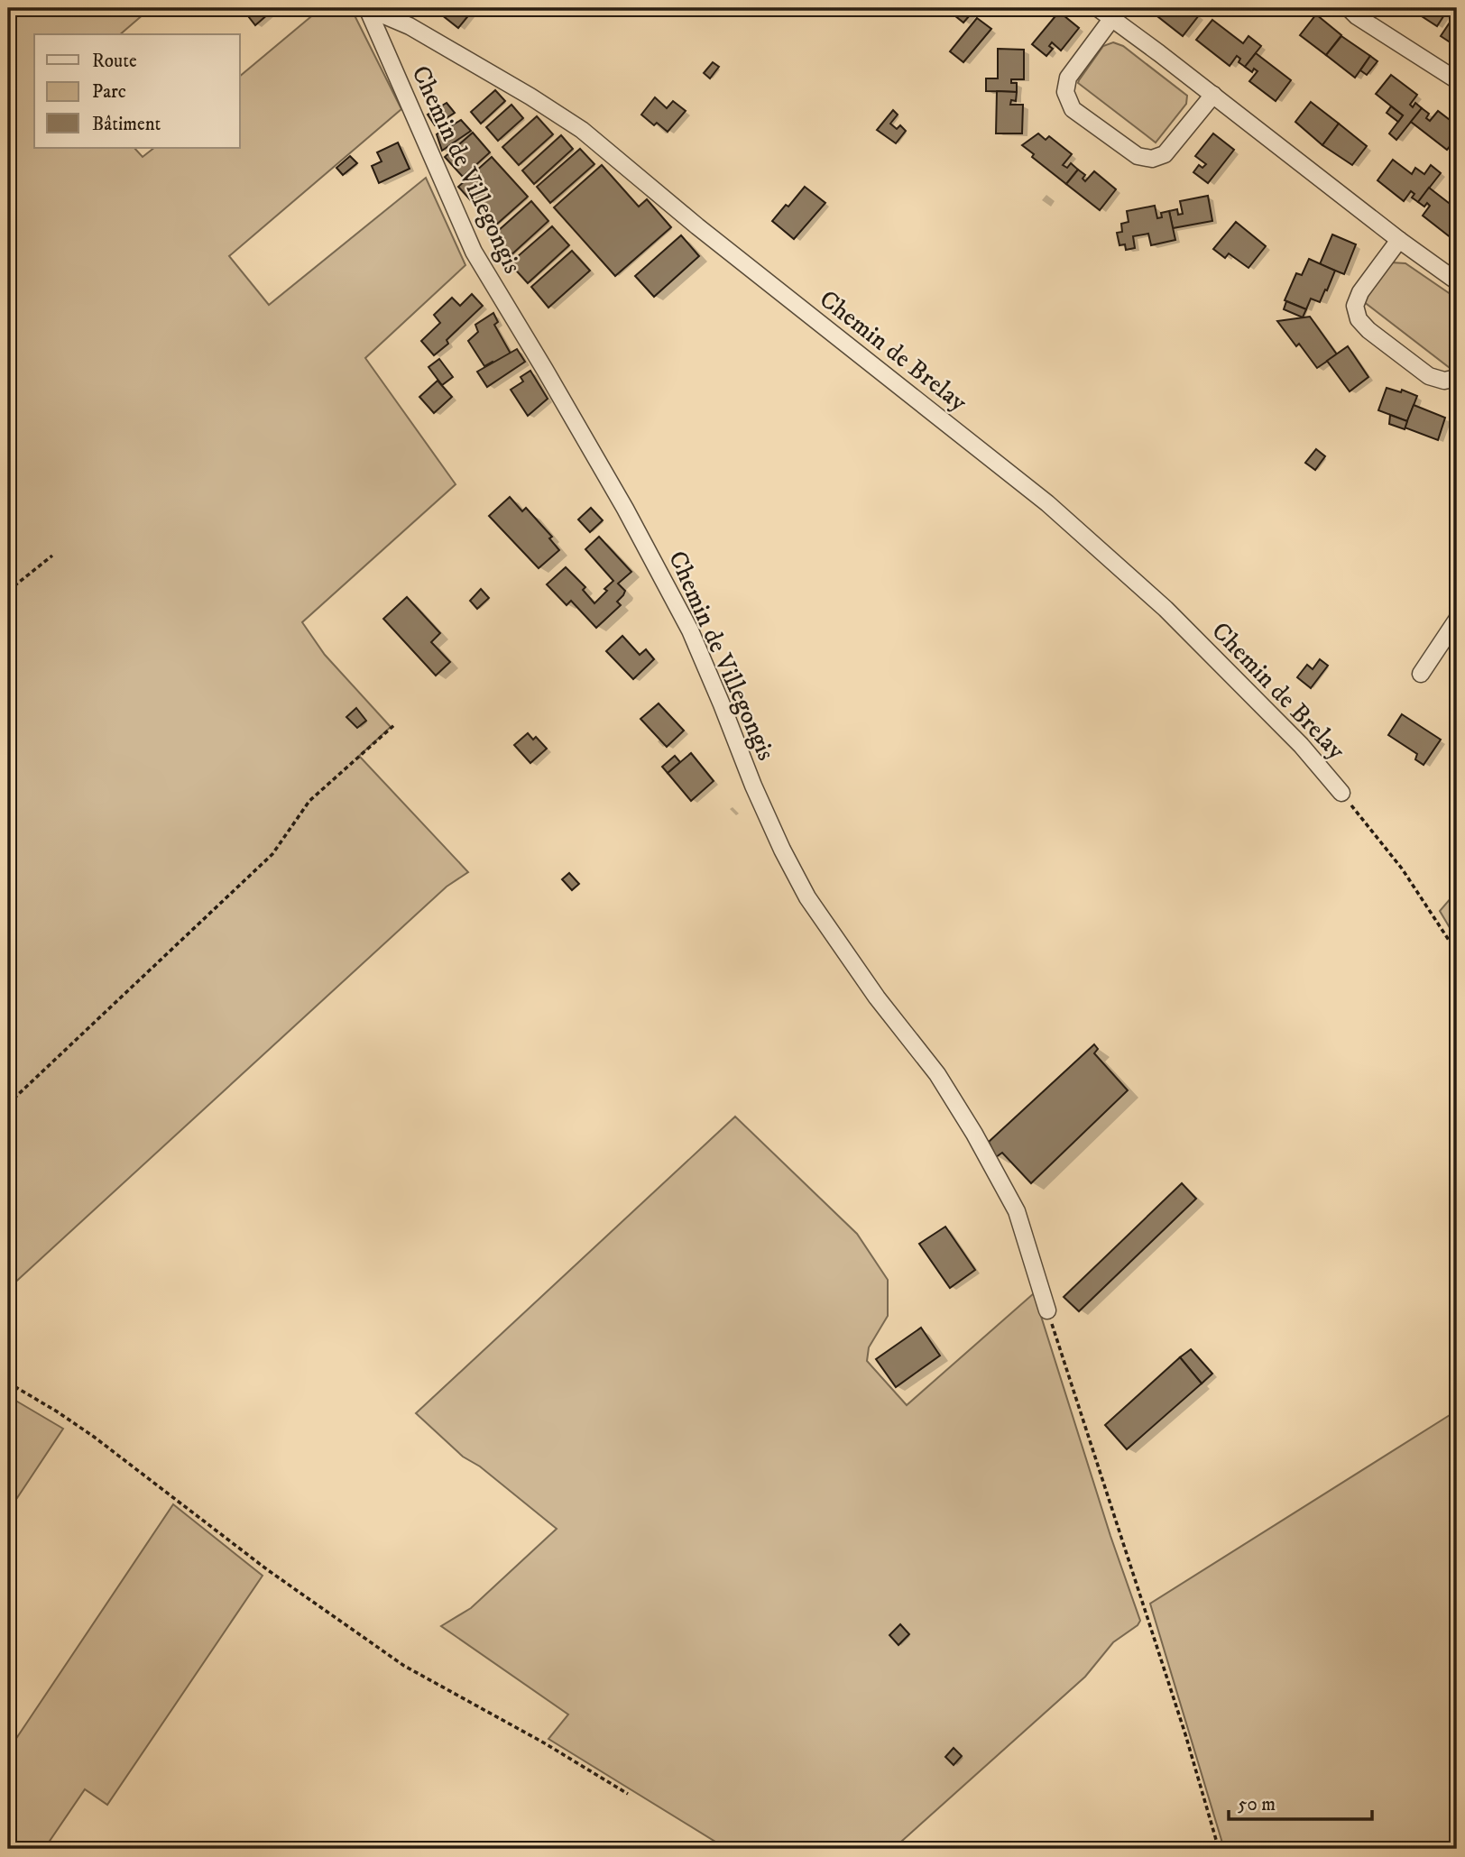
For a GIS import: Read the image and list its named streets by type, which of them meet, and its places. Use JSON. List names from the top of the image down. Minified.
{"streets":{"street":["Chemin de Villegongis","Chemin de Brelay"]},"crossings":[["Chemin de Villegongis","Chemin de Brelay"]],"legend":["Route","Parc","Bâtiment"],"scale_bar":"50 m"}
